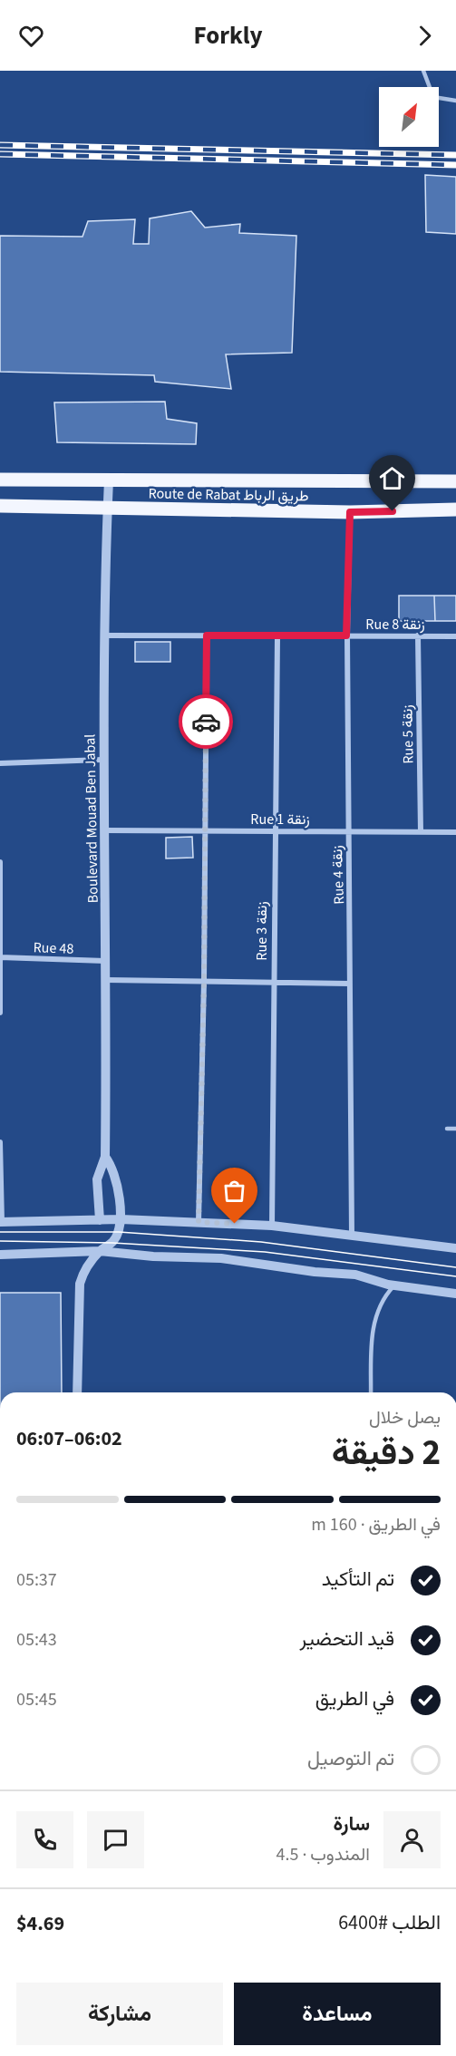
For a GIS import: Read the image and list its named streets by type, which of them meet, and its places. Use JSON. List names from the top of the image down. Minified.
{"streets":{"main road":["Route de Rabat طريق الرباط"],"street":["Rue 8 زنقة","Rue 5 زنقة","Boulevard Mouad Ben Jabal","Rue 1 زنقة","Rue 4 زنقة","Rue 3 زنقة","Rue 48"]},"crossings":[["Route de Rabat طريق الرباط","Boulevard Mouad Ben Jabal"],["Route de Rabat طريق الرباط","Rue 4 زنقة"],["Rue 8 زنقة","Rue 5 زنقة"],["Rue 8 زنقة","Boulevard Mouad Ben Jabal"],["Rue 8 زنقة","Rue 4 زنقة"],["Rue 8 زنقة","Rue 3 زنقة"],["Rue 5 زنقة","Rue 1 زنقة"],["Boulevard Mouad Ben Jabal","Rue 1 زنقة"],["Boulevard Mouad Ben Jabal","Rue 48"],["Rue 1 زنقة","Rue 4 زنقة"],["Rue 1 زنقة","Rue 3 زنقة"]],"north":"top right","page":{"header":"Forkly","heading":["2 دقيقة","يصل خلال","06:02–06:07"],"panel":["سارة","المندوب · 4.5","الطلب #6400","$4.69"],"bar":"في الطريق · 160 m","list":[["تم التأكيد","05:37"],["قيد التحضير","05:43"],["في الطريق","05:45"],"تم التوصيل"],"buttons":["مساعدة","مشاركة"]}}
